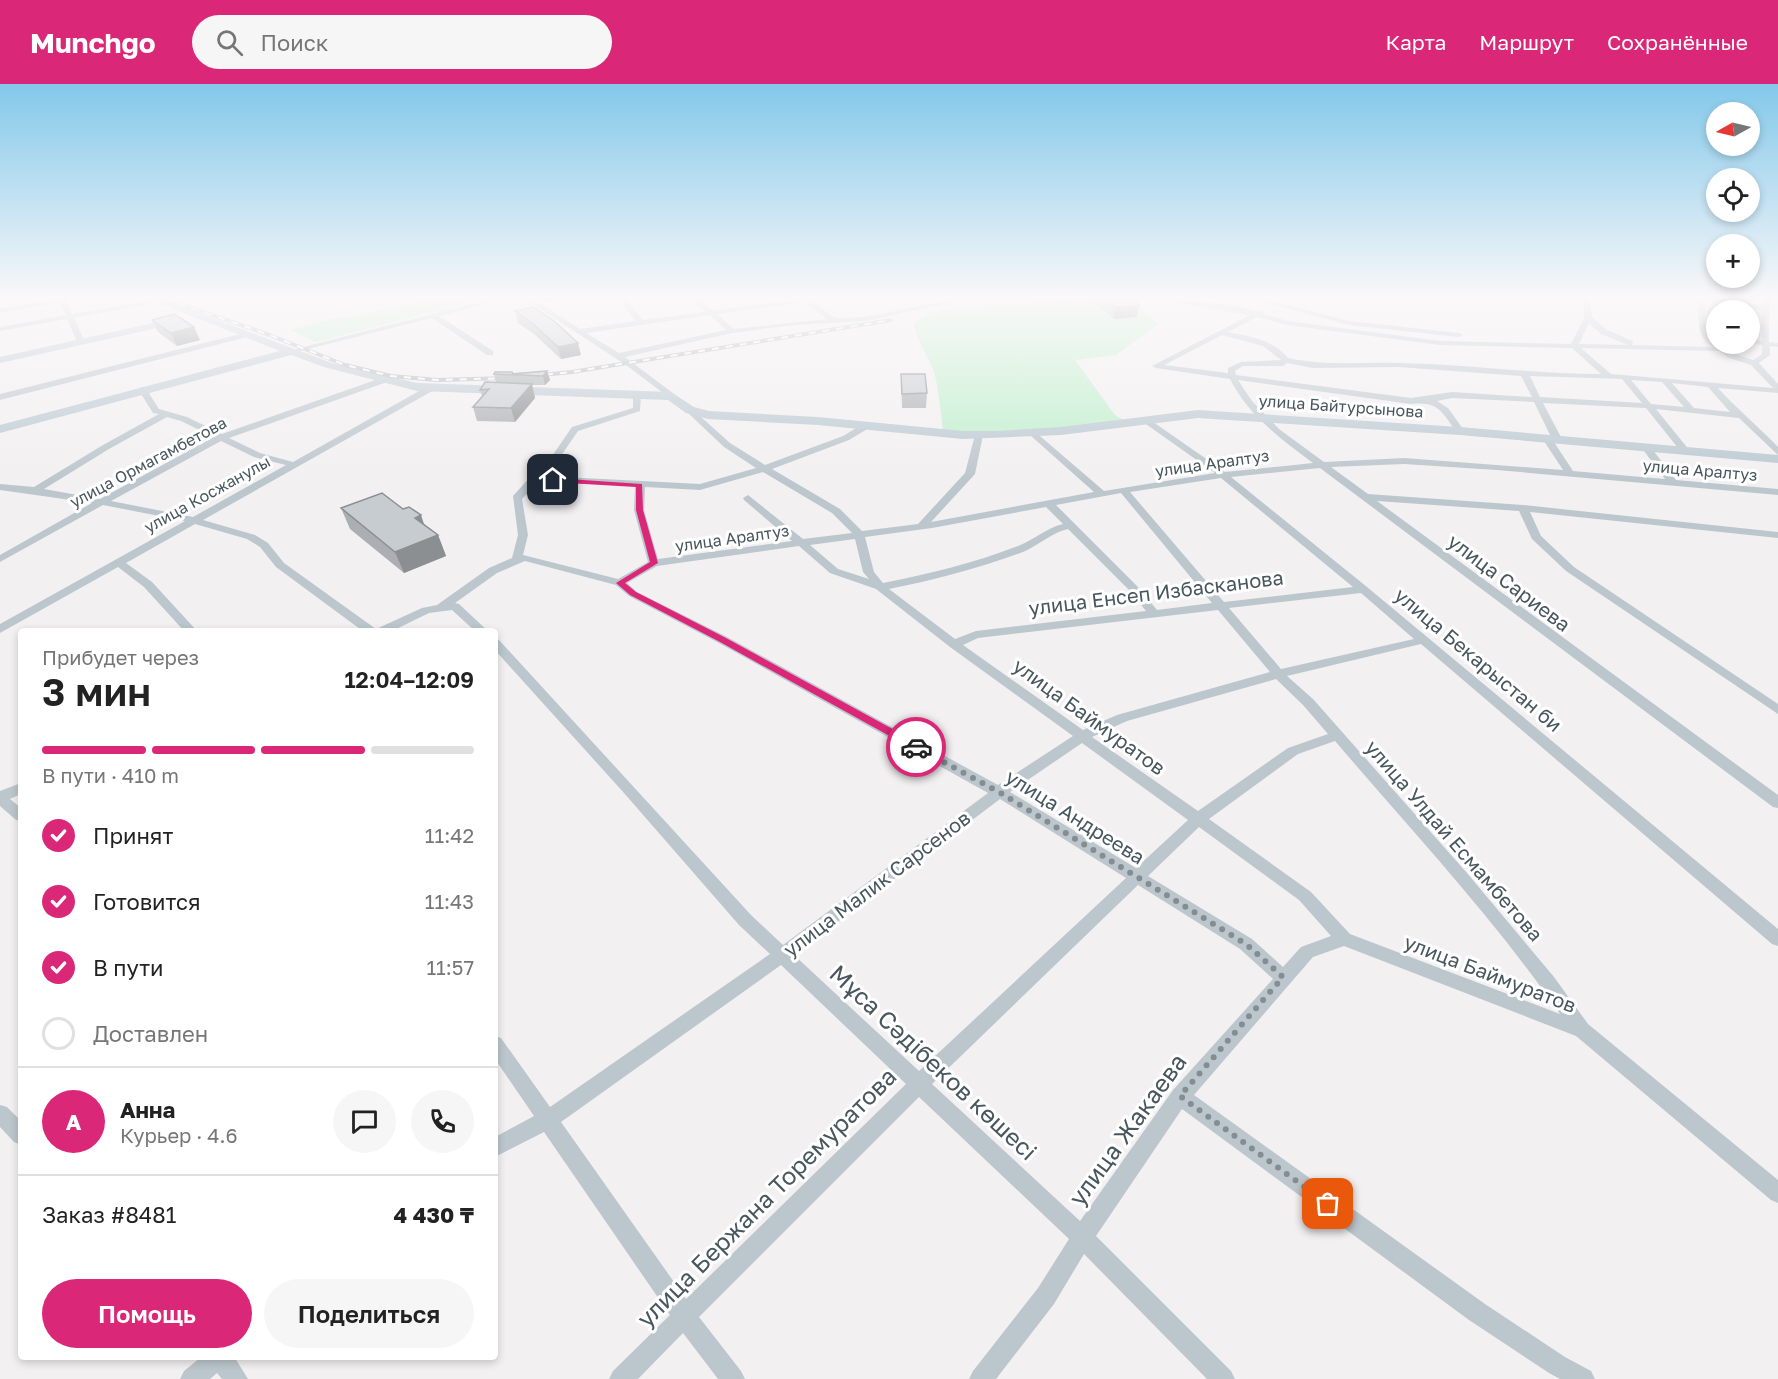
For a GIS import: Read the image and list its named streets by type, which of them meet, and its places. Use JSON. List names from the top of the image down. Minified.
{"streets":{"street":["улица Байтурсынова","улица Ормагамбетова","улица Аралтуз","улица Косжанулы","улица Сариева","улица Енсеп Избасканова","улица Бекарыстан би","улица Баймуратов","улица Андреева","улица Улдай Есмамбетова","улица Малик Сарсенов","Мұса Сәдібеков көшесі","улица Жакаева","улица Бержана Торемуратова"]},"crossings":[["улица Байтурсынова","улица Сариева"],["улица Байтурсынова","улица Бекарыстан би"],["улица Байтурсынова","улица Баймуратов"],["улица Аралтуз","улица Сариева"],["улица Аралтуз","улица Бекарыстан би"],["улица Аралтуз","улица Баймуратов"],["улица Аралтуз","улица Улдай Есмамбетова"],["улица Енсеп Избасканова","улица Бекарыстан би"],["улица Енсеп Избасканова","улица Баймуратов"],["улица Енсеп Избасканова","улица Улдай Есмамбетова"],["улица Бекарыстан би","улица Малик Сарсенов"],["улица Баймуратов","улица Улдай Есмамбетова"],["улица Баймуратов","улица Малик Сарсенов"],["улица Баймуратов","улица Жакаева"],["улица Баймуратов","улица Бержана Торемуратова"],["улица Андреева","улица Малик Сарсенов"],["улица Андреева","улица Жакаева"],["улица Андреева","улица Бержана Торемуратова"],["улица Улдай Есмамбетова","улица Малик Сарсенов"],["улица Улдай Есмамбетова","улица Бержана Торемуратова"],["улица Малик Сарсенов","Мұса Сәдібеков көшесі"],["Мұса Сәдібеков көшесі","улица Жакаева"],["Мұса Сәдібеков көшесі","улица Бержана Торемуратова"]],"north":"left","page":{"header":"Munchgo","search":"Поиск","nav":["Карта","Маршрут","Сохранённые"],"map_buttons":["+","−"],"heading":["3 мин","Прибудет через","12:04–12:09"],"panel":["Анна","Курьер · 4.6","Заказ #8481","4 430 ₸"],"bar":"В пути · 410 m","list":[["Принят","11:42"],["Готовится","11:43"],["В пути","11:57"],"Доставлен"],"round":"А","buttons":["Помощь","Поделиться"]}}
